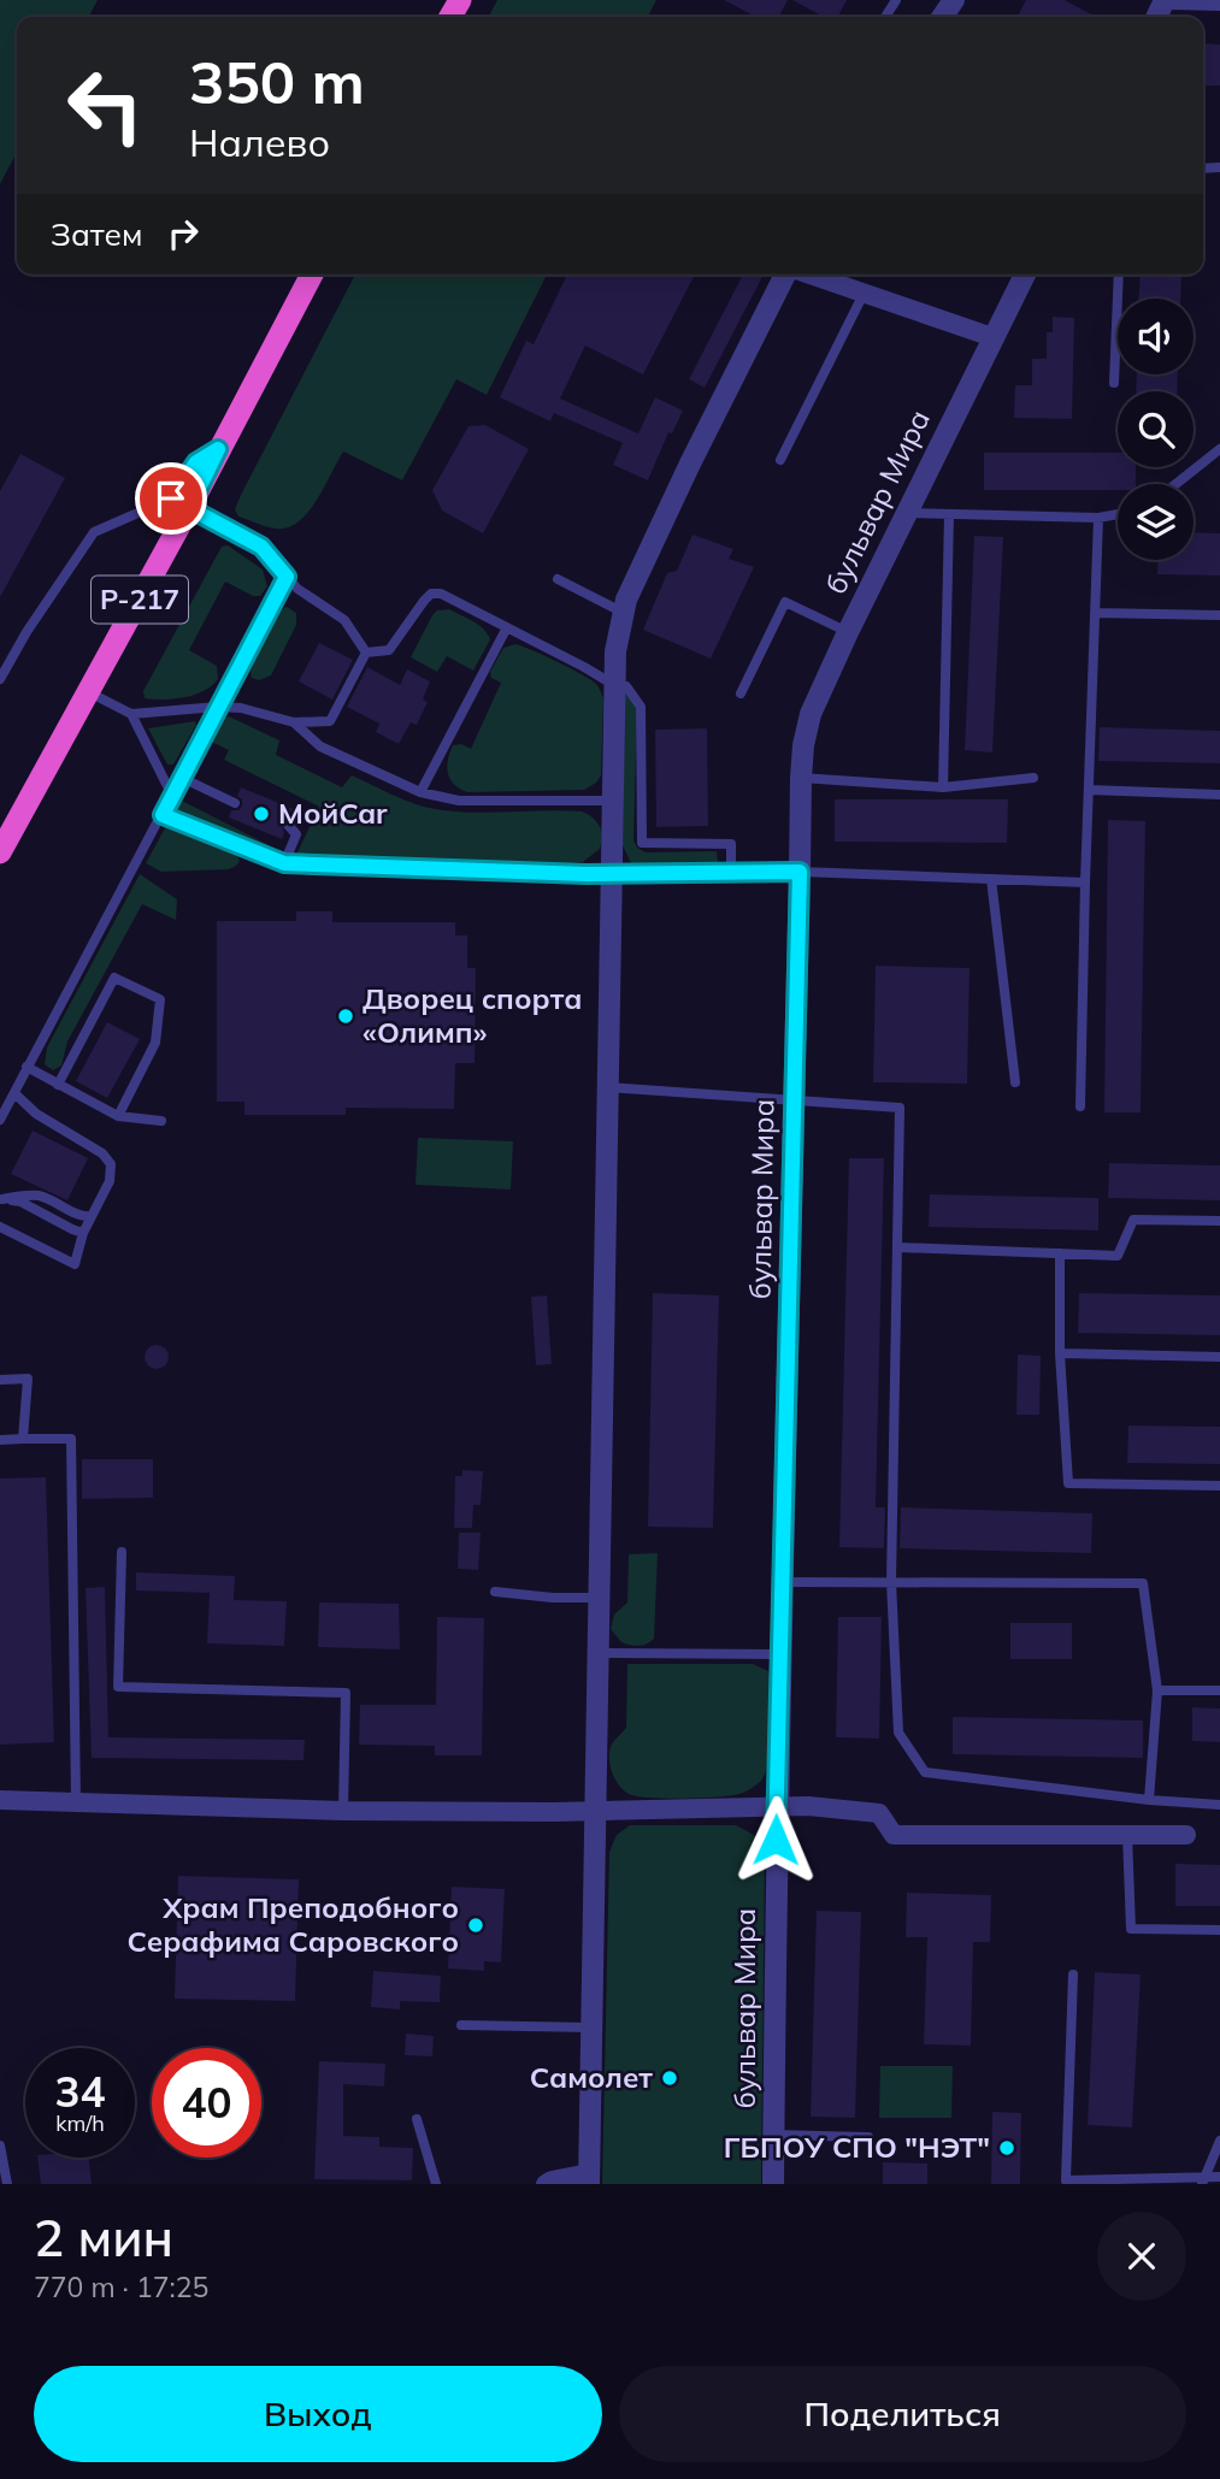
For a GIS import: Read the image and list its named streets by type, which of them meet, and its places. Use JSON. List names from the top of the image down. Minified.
{"streets":{"highway":["Р-217"],"street":["бульвар Мира"]},"places":["МойCar","Дворец спорта «Олимп»","Храм Преподобного Серафима Саровского","Самолет","ГБПОУ СПО \"НЭТ\""],"page":{"turn":["350 m","Налево"],"then":"Затем","speed":"34 km/h","limit":"40","heading":["2 мин","770 m · 17:25"],"buttons":["Выход","Поделиться"]}}
